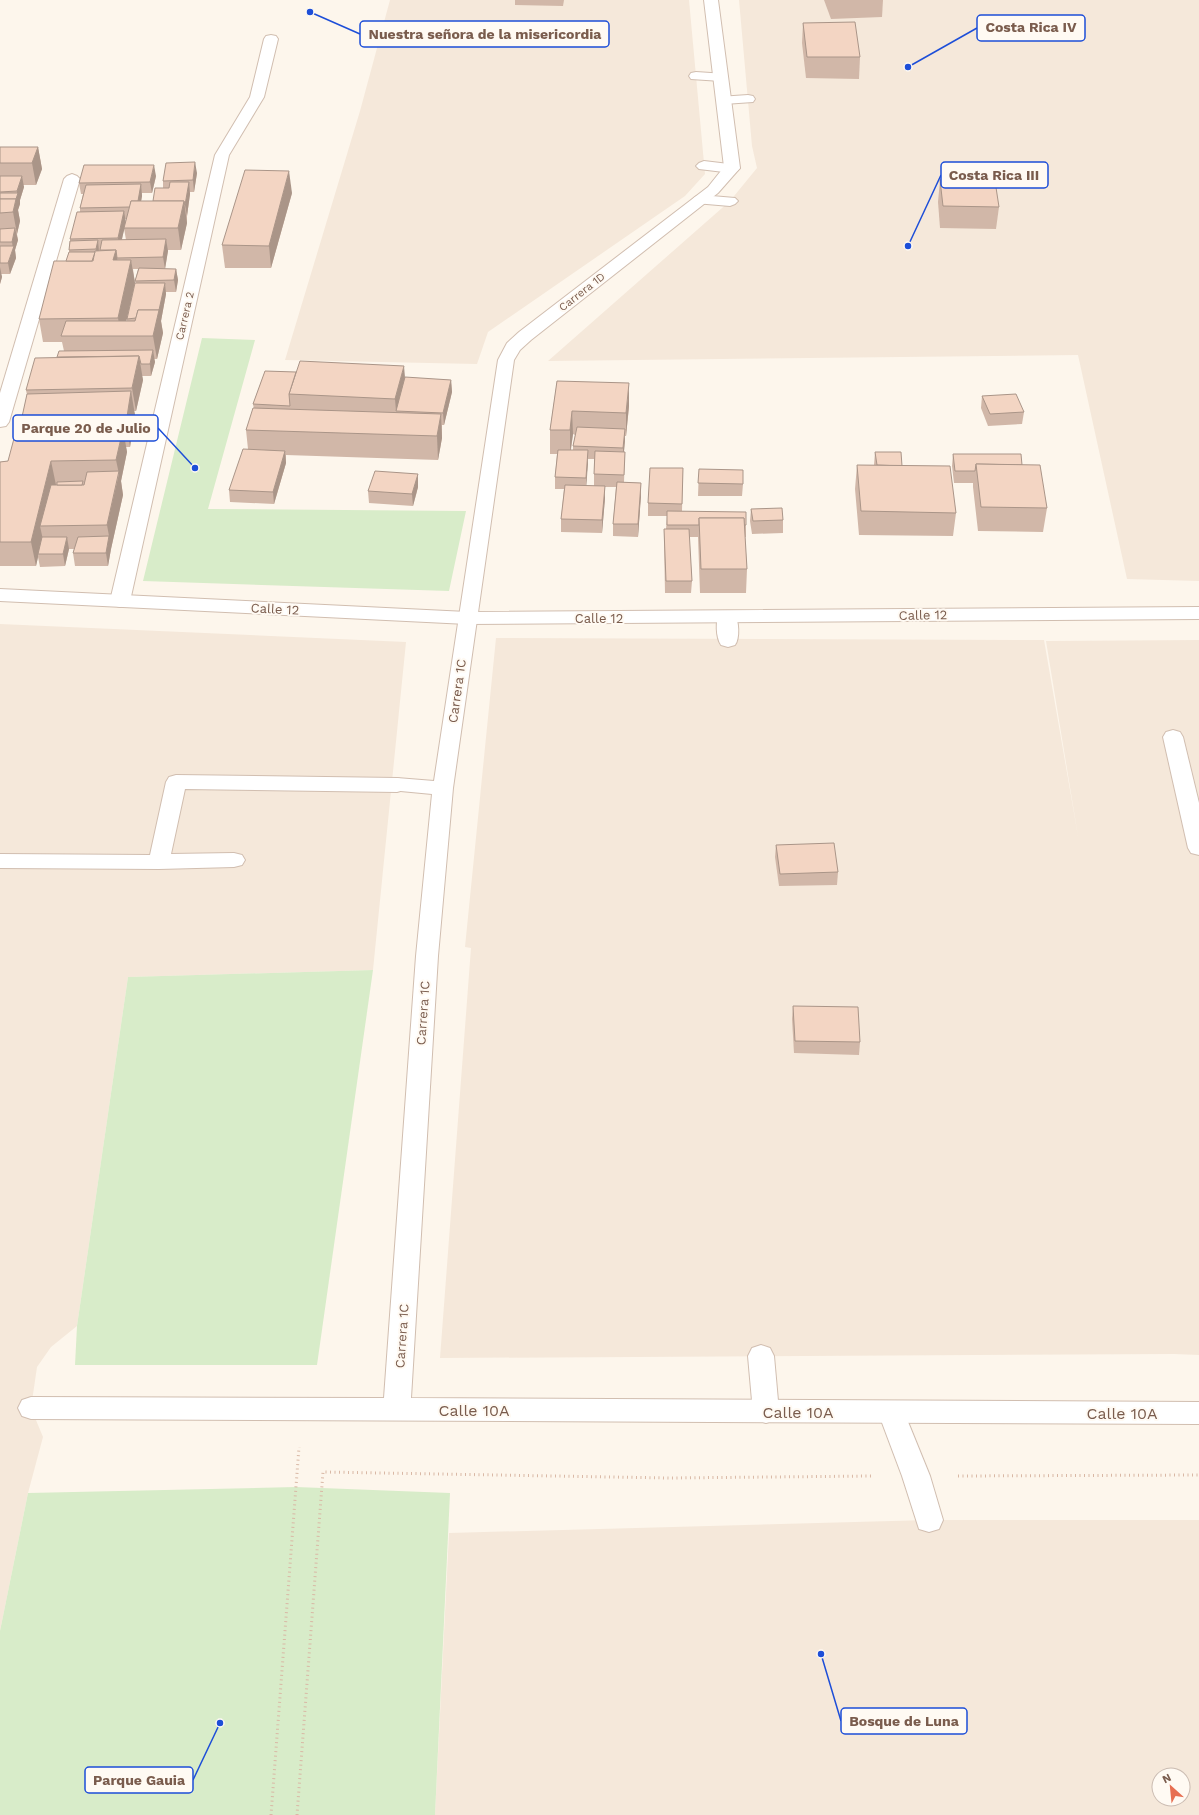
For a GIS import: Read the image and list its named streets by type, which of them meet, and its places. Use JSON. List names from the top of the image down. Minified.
{"streets":{"street":["Carrera 1D","Carrera 2","Calle 12","Carrera 1C","Calle 10A"]},"crossings":[["Carrera 1D","Calle 12"],["Carrera 1D","Carrera 1C"],["Carrera 2","Calle 12"],["Calle 12","Carrera 1C"],["Carrera 1C","Calle 10A"]],"places":["Nuestra señora de la misericordia","Costa Rica IV","Costa Rica III","Parque 20 de Julio","Bosque de Luna","Parque Gauia"],"north":"top left"}
